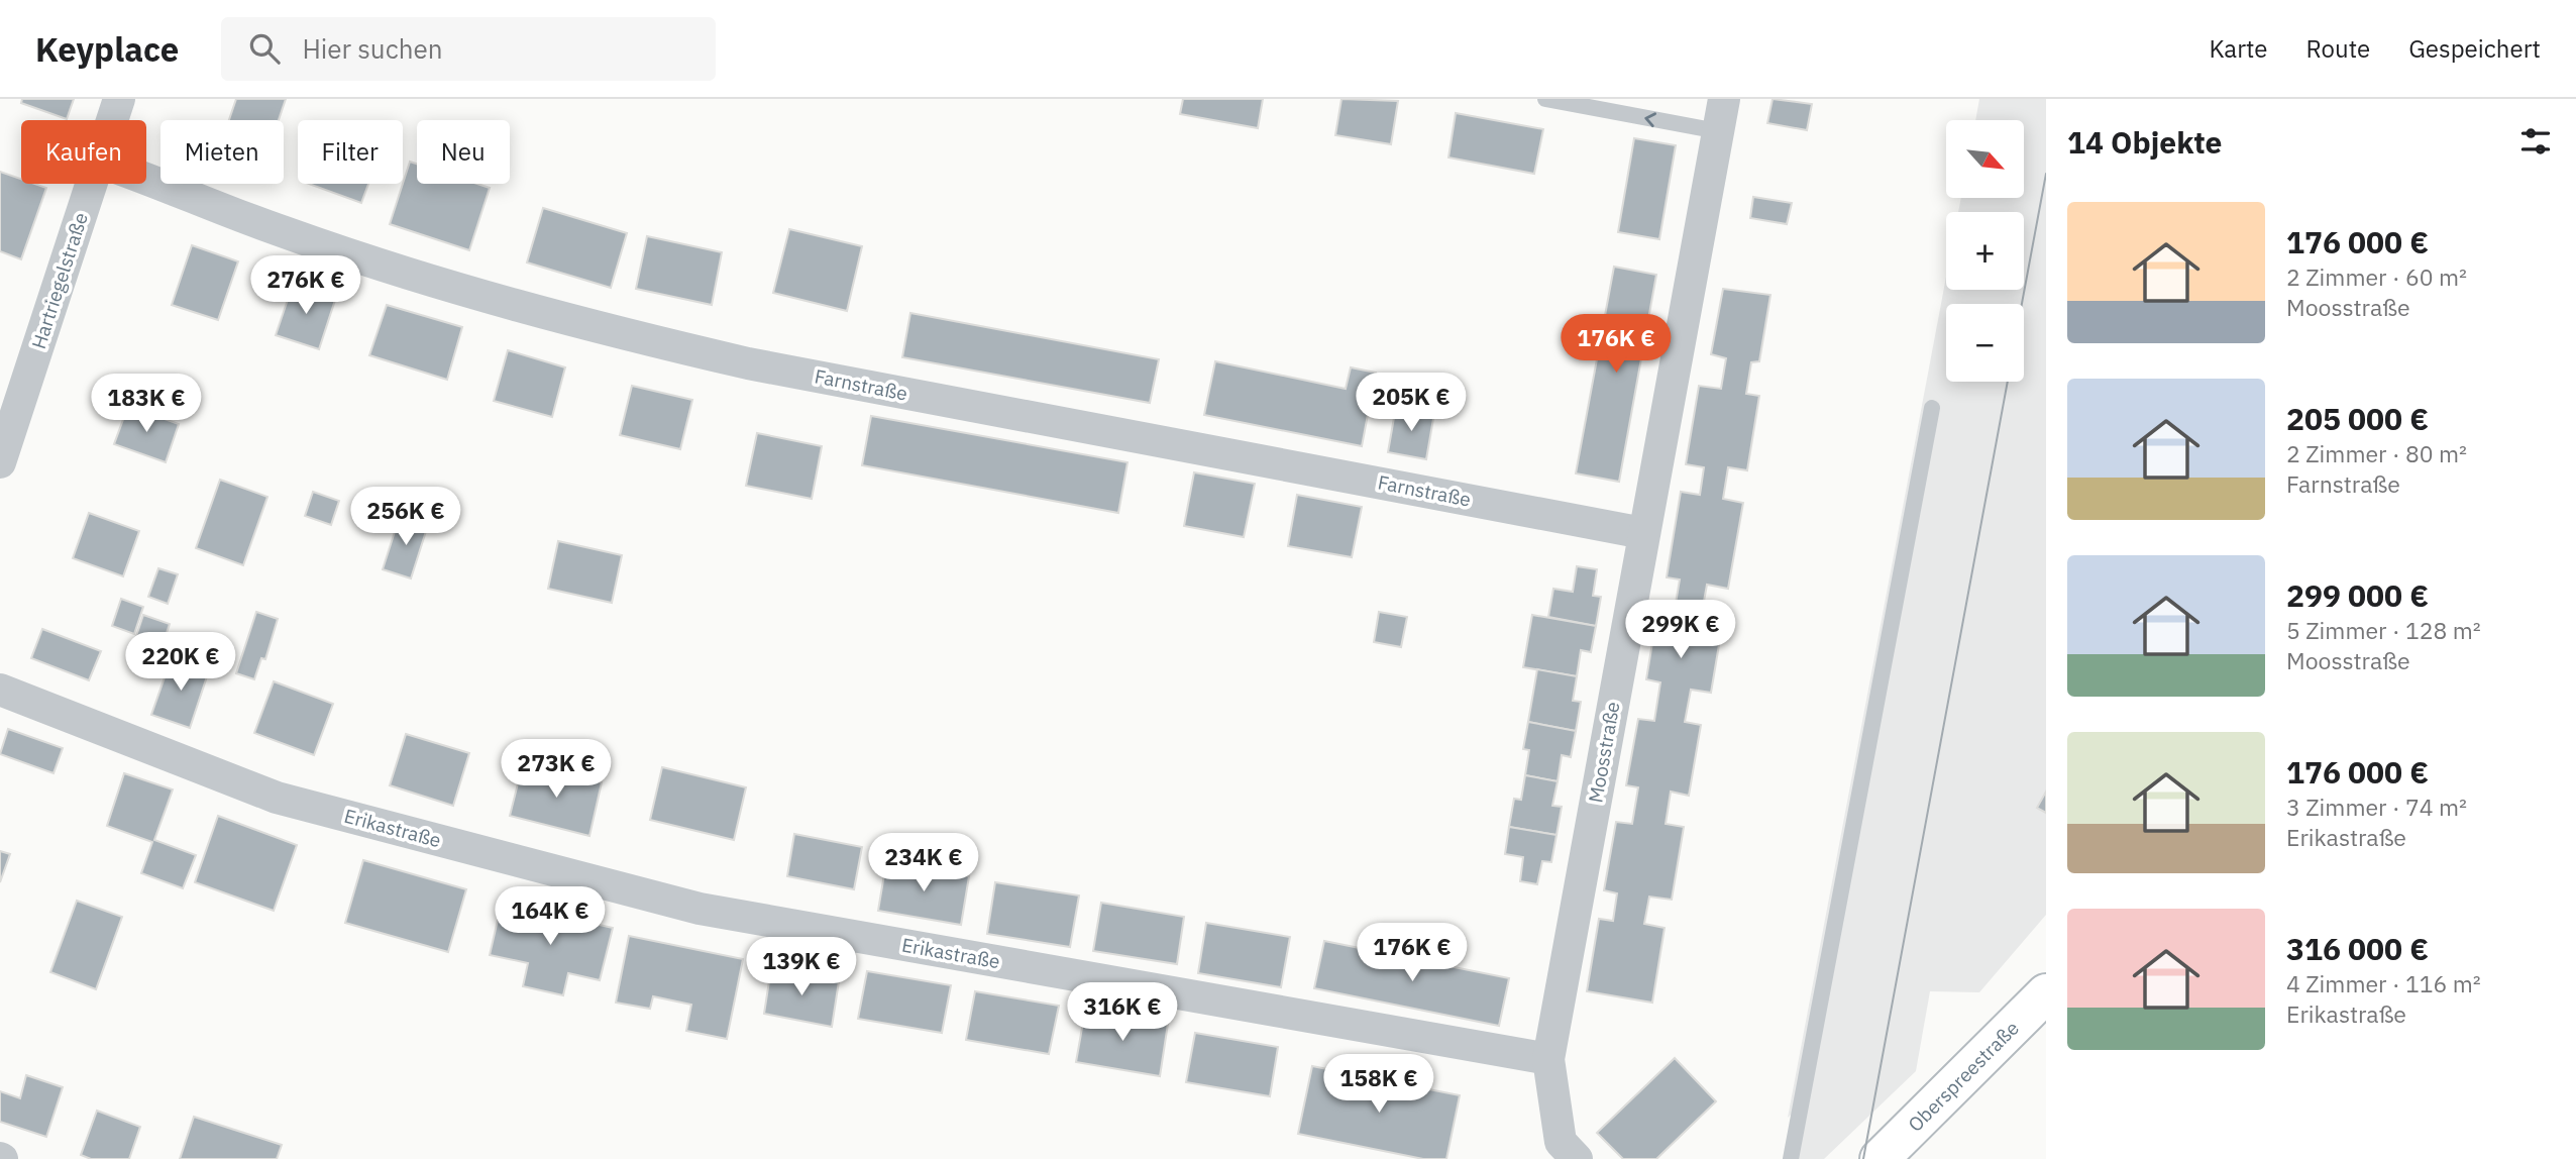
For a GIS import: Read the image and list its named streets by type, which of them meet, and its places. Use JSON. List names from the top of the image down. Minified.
{"streets":{"main road":["Oberspreestraße"],"street":["Hartriegelstraße","Farnstraße","Moosstraße","Erikastraße"]},"crossings":[["Farnstraße","Moosstraße"],["Moosstraße","Erikastraße"]],"north":"bottom right","page":{"header":"Keyplace","search":"Hier suchen","nav":["Karte","Route","Gespeichert"],"heading":"14 Objekte","map_buttons":["+","−"],"chip":["Kaufen","Mieten","Filter","Neu"],"list":[{"name":"176 000 €","note":"2 Zimmer · 60 m² · Moosstraße"},{"name":"205 000 €","note":"2 Zimmer · 80 m² · Farnstraße"},{"name":"299 000 €","note":"5 Zimmer · 128 m² · Moosstraße"},{"name":"176 000 €","note":"3 Zimmer · 74 m² · Erikastraße"},{"name":"316 000 €","note":"4 Zimmer · 116 m² · Erikastraße"}],"price":["276K €","176K €","205K €","183K €","256K €","299K €","220K €","273K €","234K €","164K €","176K €","139K €","316K €","158K €"]}}
